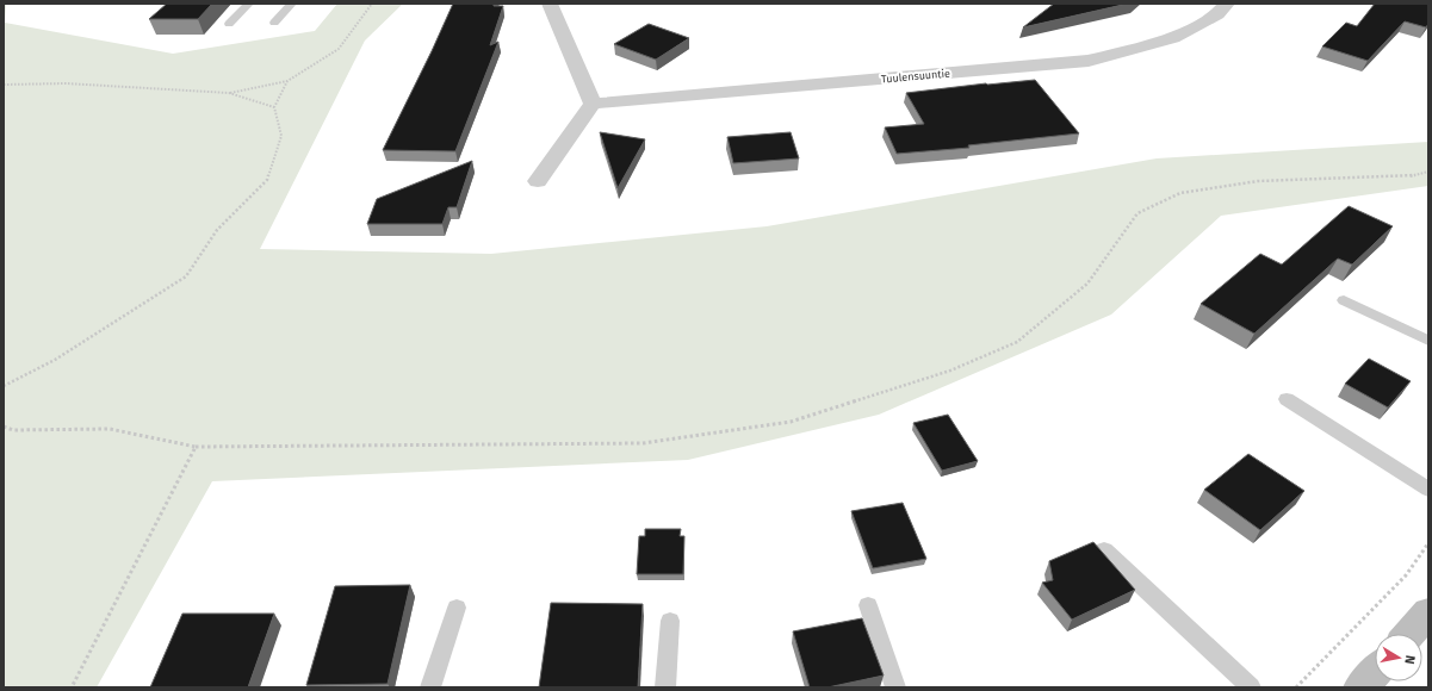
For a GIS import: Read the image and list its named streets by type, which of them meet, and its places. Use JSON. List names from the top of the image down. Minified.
{"streets":{"street":["Tuulensuuntie"]},"north":"right"}
